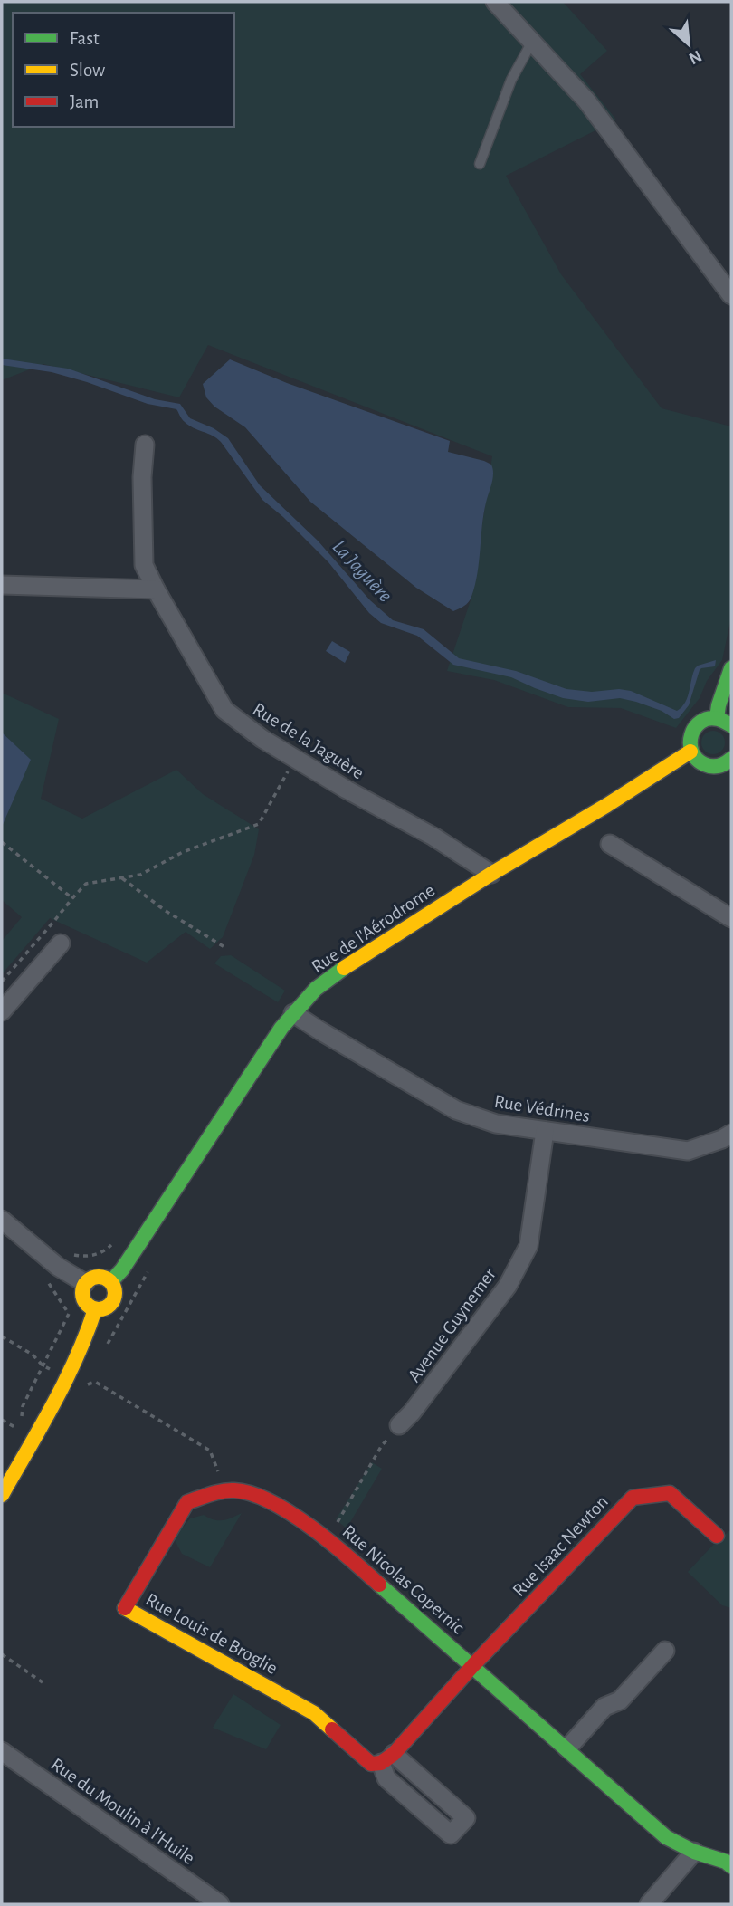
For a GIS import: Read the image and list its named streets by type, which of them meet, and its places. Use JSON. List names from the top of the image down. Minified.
{"streets":{"street":["Rue de la Jaguère","Rue de l'Aérodrome","Rue Védrines","Avenue Guynemer","Rue Isaac Newton","Rue Nicolas Copernic","Rue Louis de Broglie","Rue du Moulin à l'Huile"]},"crossings":[["Rue de la Jaguère","Rue de l'Aérodrome"],["Rue de l'Aérodrome","Rue Védrines"],["Rue Védrines","Avenue Guynemer"],["Rue Isaac Newton","Rue Nicolas Copernic"],["Rue Nicolas Copernic","Rue Louis de Broglie"]],"water":["La Jaguère"],"legend":["Fast","Slow","Jam"],"north":"bottom right"}
